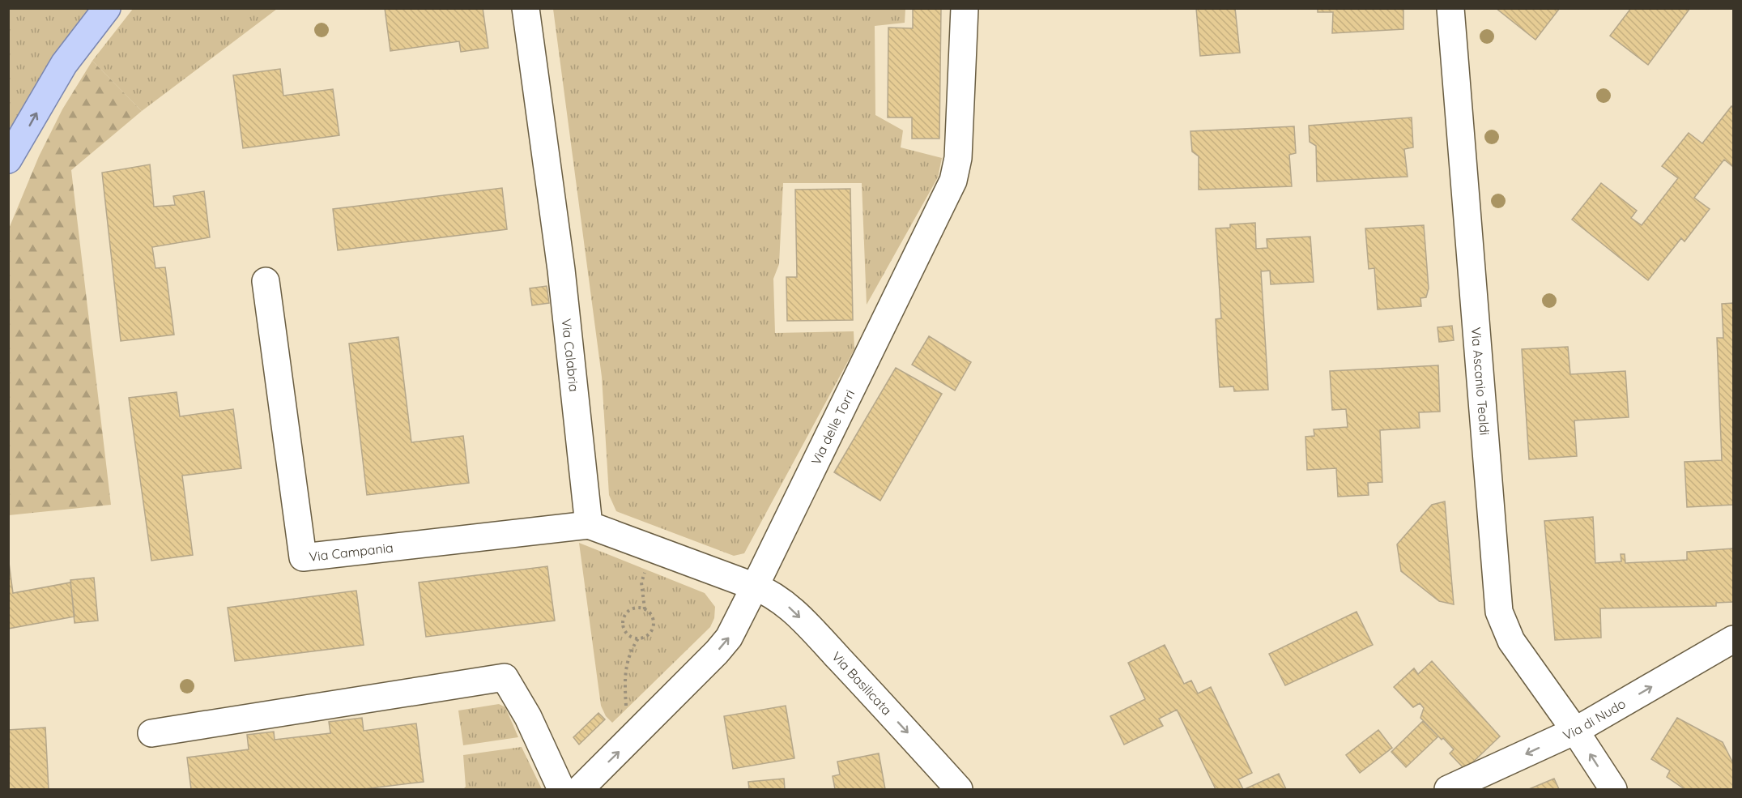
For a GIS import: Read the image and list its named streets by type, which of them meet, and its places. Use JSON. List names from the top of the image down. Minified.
{"streets":{"street":["Via Calabria","Via Ascanio Tealdi","Via delle Torri","Via Campania","Via Basilicata","Via di Nudo"]},"crossings":[["Via Calabria","Via Campania"],["Via Ascanio Tealdi","Via di Nudo"],["Via delle Torri","Via Basilicata"]],"one_way":["Via Basilicata"]}
